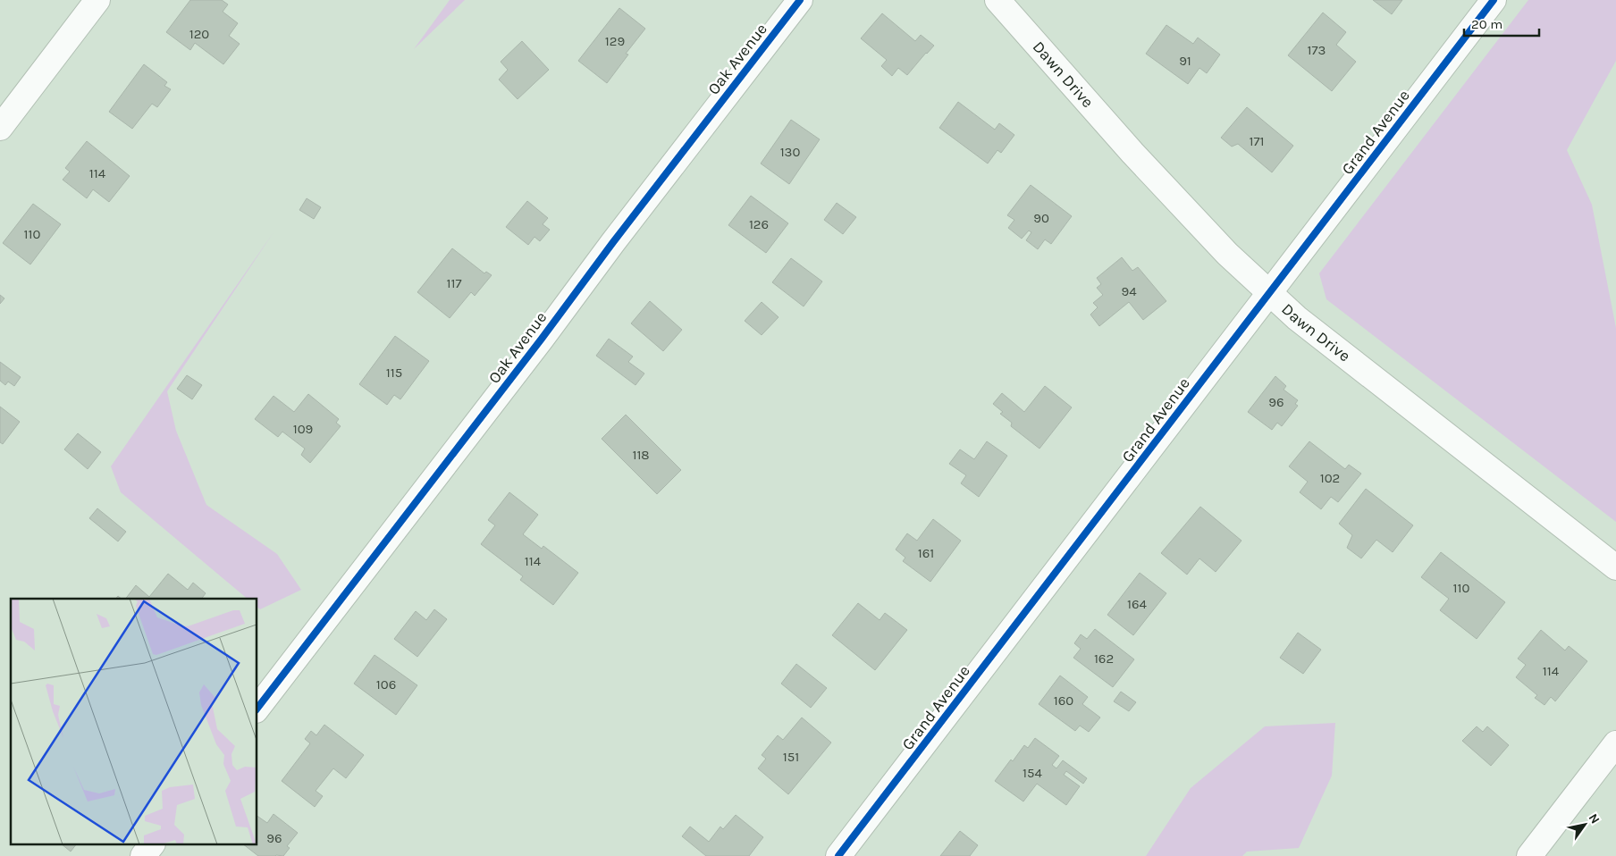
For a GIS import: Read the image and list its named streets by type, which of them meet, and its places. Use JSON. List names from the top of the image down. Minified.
{"streets":{"street":["Oak Avenue","Dawn Drive","Grand Avenue"]},"crossings":[["Dawn Drive","Grand Avenue"]],"house_numbers":["120","129","173","91","171","130","114","90","126","110","117","94","115","96","109","118","102","161","114","110","164","162","114","106","160","151","154","96"],"scale_bar":"20 m","north":"top right"}
